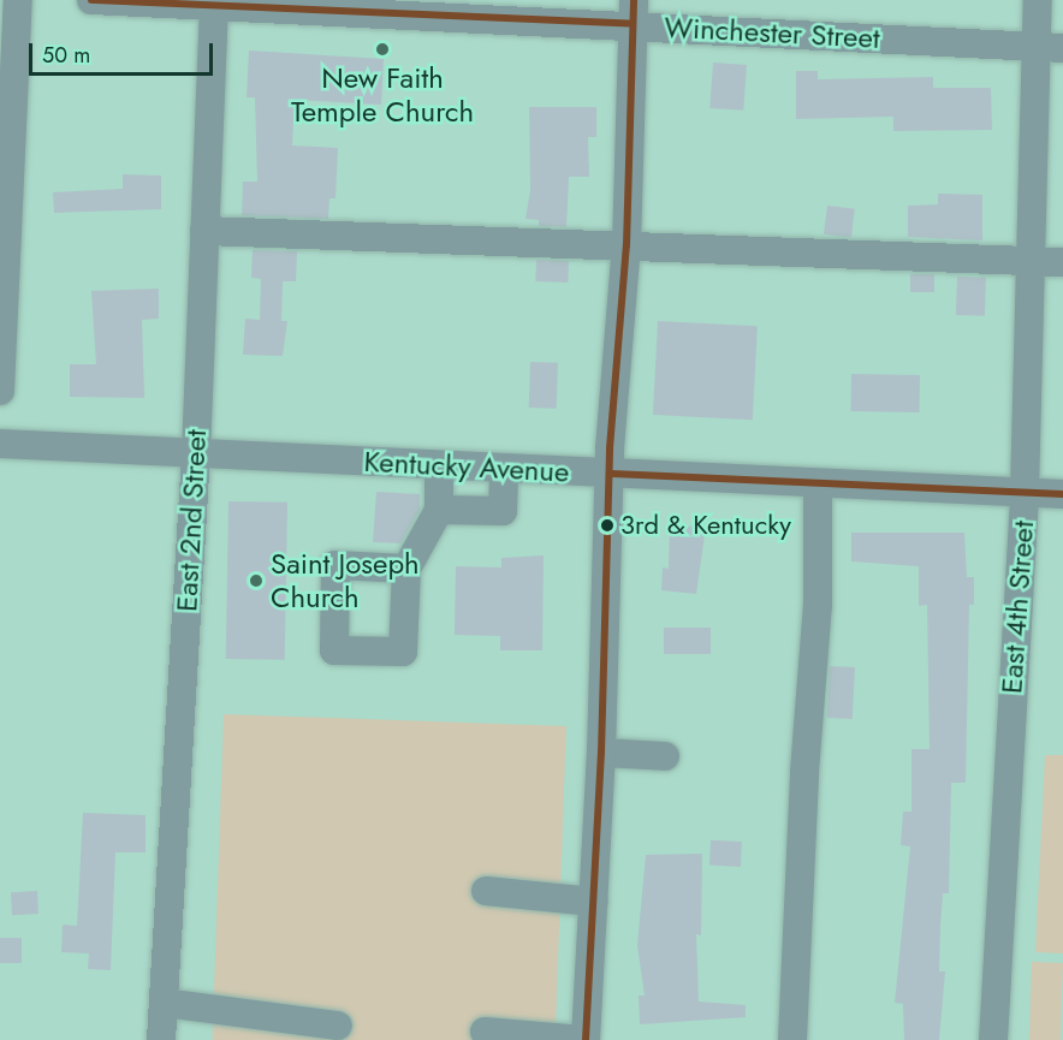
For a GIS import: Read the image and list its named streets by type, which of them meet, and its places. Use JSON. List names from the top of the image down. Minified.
{"streets":{"street":["Winchester Street","Kentucky Avenue","East 2nd Street","East 4th Street"]},"crossings":[["Winchester Street","East 2nd Street"],["Winchester Street","East 4th Street"],["Kentucky Avenue","East 2nd Street"],["Kentucky Avenue","East 4th Street"]],"places":["New Faith Temple Church","3rd & Kentucky","Saint Joseph Church"],"scale_bar":"50 m"}
